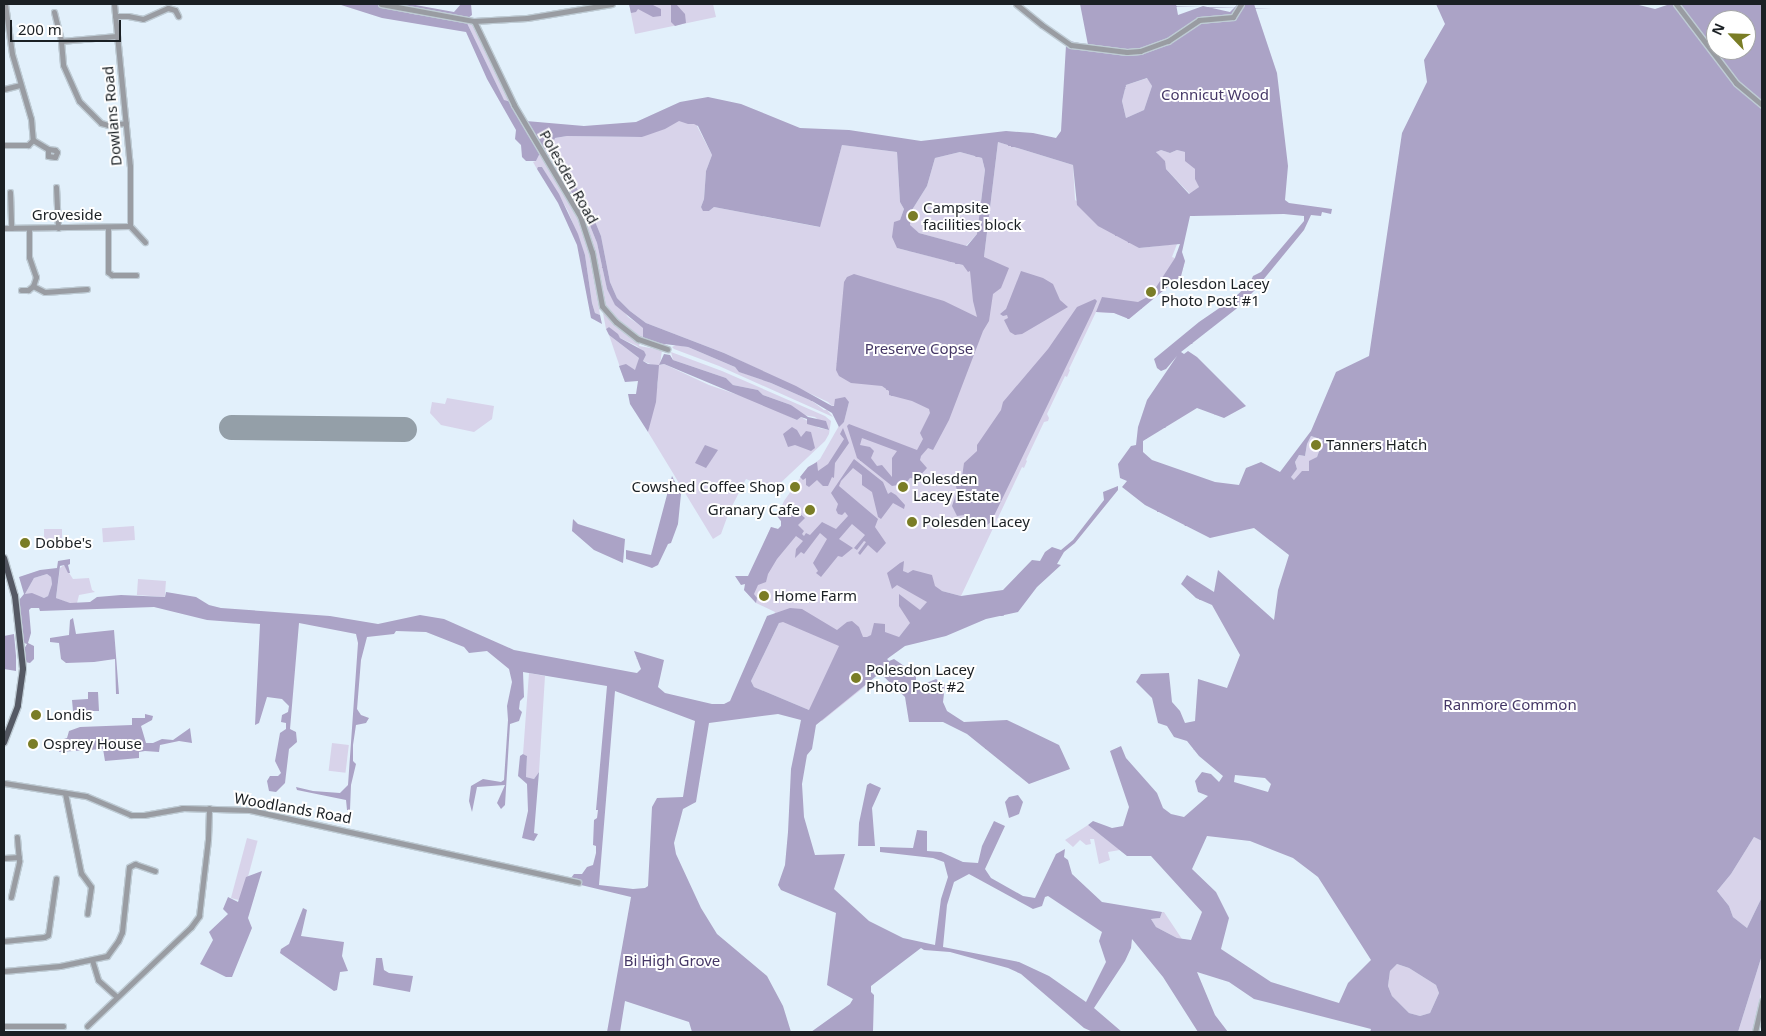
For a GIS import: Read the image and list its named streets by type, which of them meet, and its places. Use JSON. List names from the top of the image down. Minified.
{"streets":{"street":["Dowlans Road","Polesden Road","Groveside","Woodlands Road"]},"crossings":[["Dowlans Road","Groveside"]],"parks":["Connicut Wood","Preserve Copse","Ranmore Common","Bi High Grove"],"places":["Campsite facilities block","Polesdon Lacey Photo Post #1","Tanners Hatch","Cowshed Coffee Shop","Polesden Lacey Estate","Granary Cafe","Polesden Lacey","Dobbe's","Home Farm","Polesdon Lacey Photo Post #2","Londis","Osprey House"],"scale_bar":"200 m","north":"top left"}
